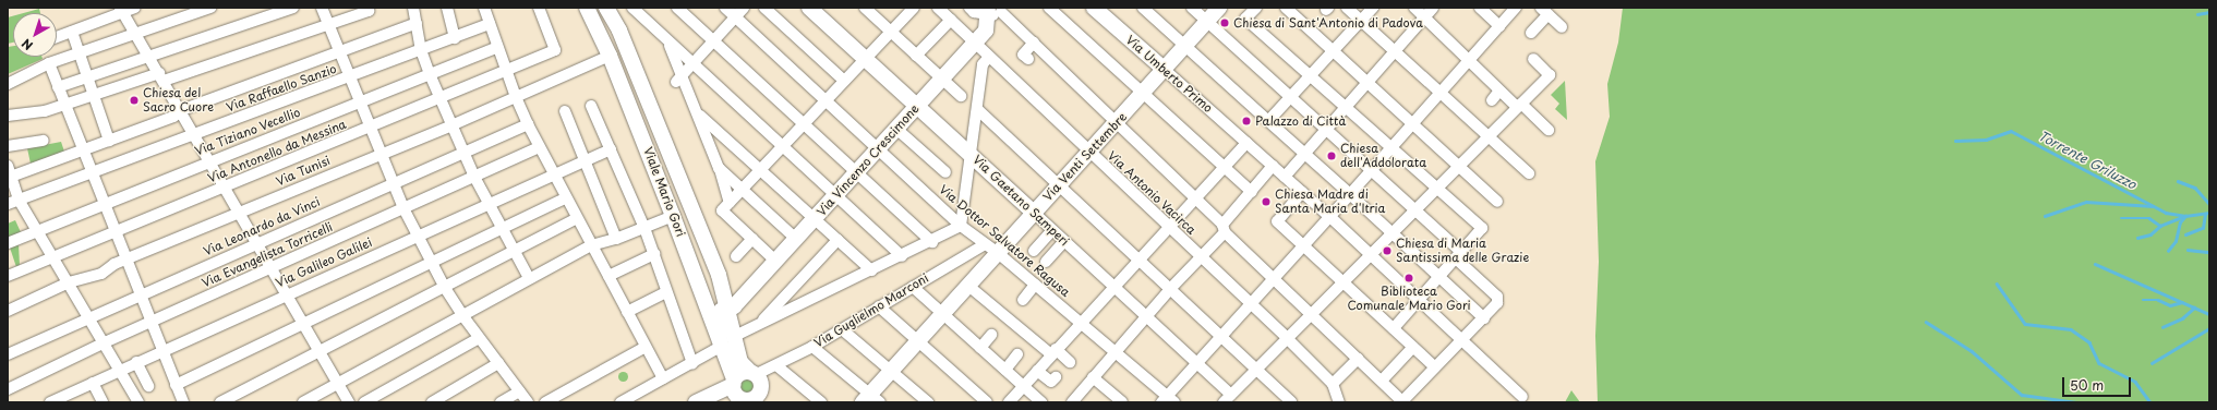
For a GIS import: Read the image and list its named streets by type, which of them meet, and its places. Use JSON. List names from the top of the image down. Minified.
{"streets":{"street":["Via Umberto Primo","Via Raffaello Sanzio","Via Tiziano Vecellio","Via Antonello da Messina","Via Venti Settembre","Via Vincenzo Crescimone","Via Tunisi","Viale Mario Gori","Via Antonio Vacirca","Via Gaetano Samperi","Via Leonardo da Vinci","Via Dottor Salvatore Ragusa","Via Evangelista Torricelli","Via Galileo Galilei","Via Guglielmo Marconi"]},"crossings":[["Via Umberto Primo","Via Venti Settembre"],["Via Venti Settembre","Via Antonio Vacirca"],["Via Venti Settembre","Via Gaetano Samperi"],["Via Venti Settembre","Via Dottor Salvatore Ragusa"],["Via Vincenzo Crescimone","Viale Mario Gori"],["Via Vincenzo Crescimone","Via Antonio Vacirca"],["Via Vincenzo Crescimone","Via Gaetano Samperi"],["Via Vincenzo Crescimone","Via Dottor Salvatore Ragusa"],["Via Tunisi","Viale Mario Gori"],["Viale Mario Gori","Via Guglielmo Marconi"],["Via Dottor Salvatore Ragusa","Via Guglielmo Marconi"]],"water":["Torrente Griluzzo"],"places":["Chiesa di Sant'Antonio di Padova","Chiesa del Sacro Cuore","Palazzo di Città","Chiesa dell'Addolorata","Chiesa Madre di Santa Maria d'Itria","Chiesa di Maria Santissima delle Grazie","Biblioteca Comunale Mario Gori"],"scale_bar":"50 m","north":"bottom left"}
